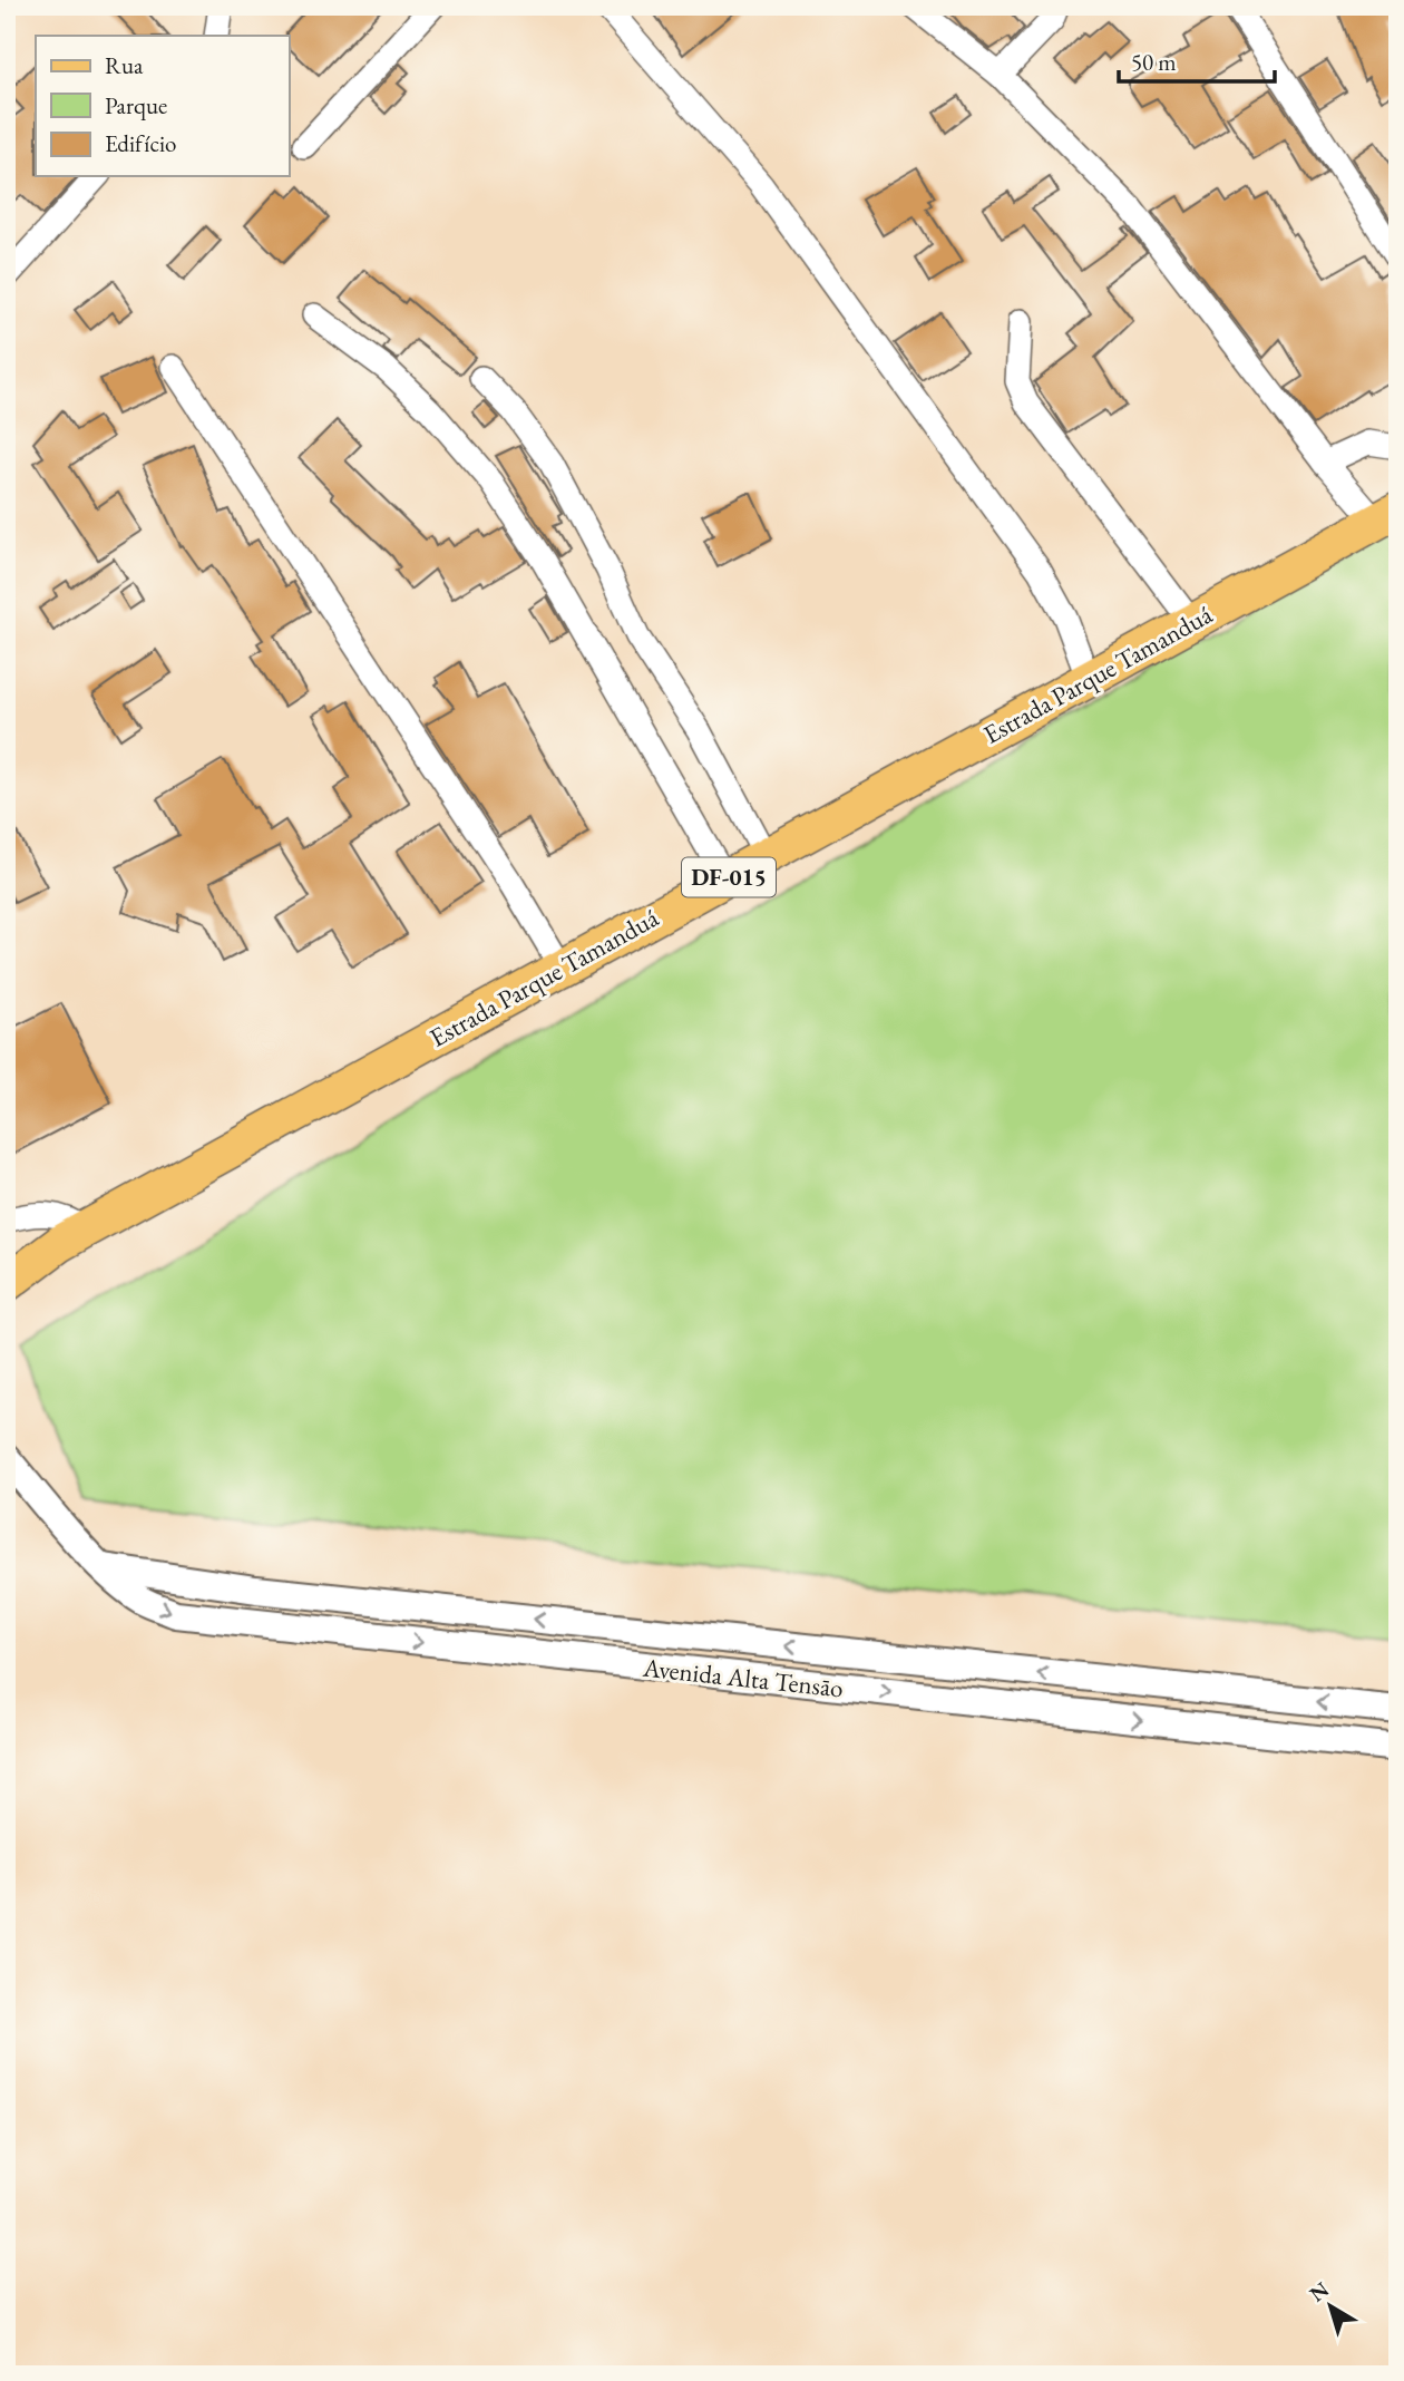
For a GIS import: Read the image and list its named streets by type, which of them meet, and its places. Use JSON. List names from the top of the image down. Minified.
{"streets":{"main road":["Estrada Parque Tamanduá","DF-015"],"street":["Avenida Alta Tensāo"]},"legend":["Rua","Parque","Edifício"],"scale_bar":"50 m","north":"top left"}
